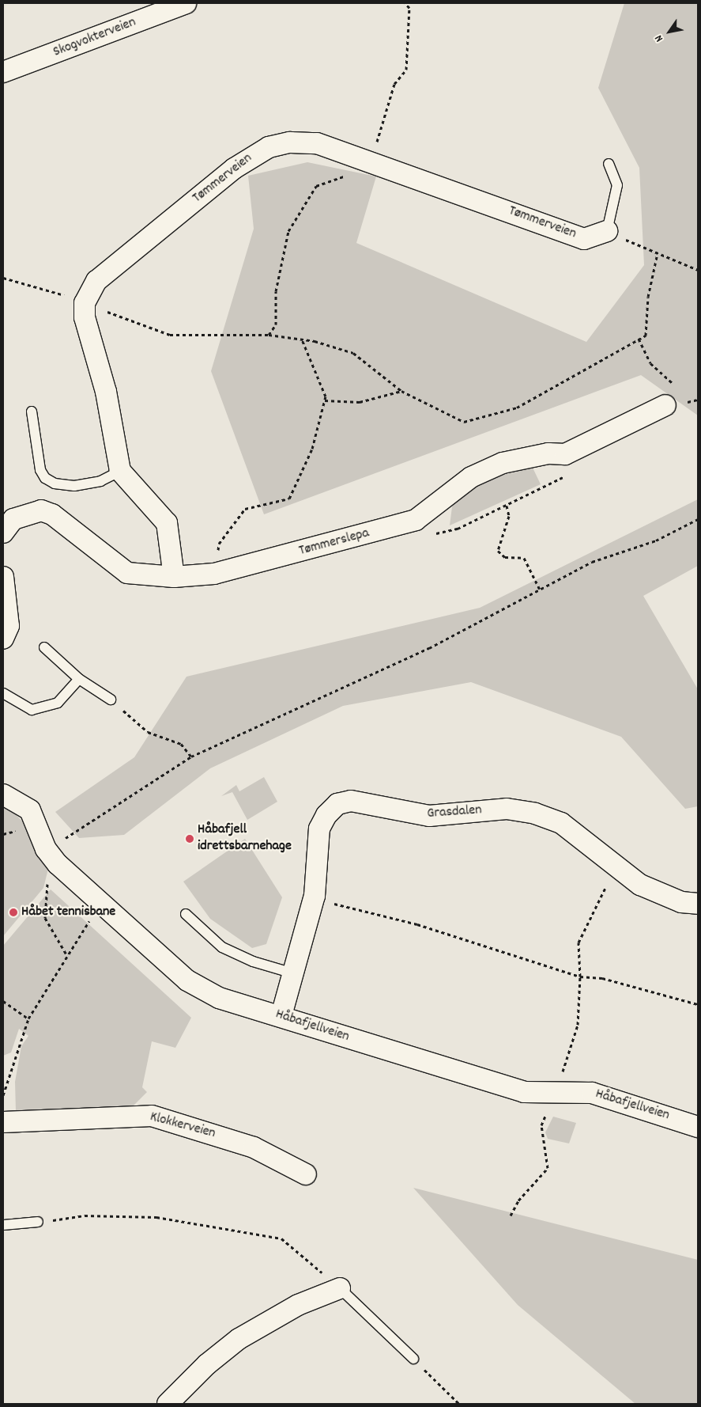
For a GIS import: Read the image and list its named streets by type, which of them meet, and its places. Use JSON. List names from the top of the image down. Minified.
{"streets":{"street":["Skogvokterveien","Tømmerveien","Tømmerslepa","Grasdalen","Håbafjellveien","Klokkerveien"]},"crossings":[["Grasdalen","Håbafjellveien"]],"places":["Håbafjell idrettsbarnehage","Håbet tennisbane"],"north":"bottom left"}
